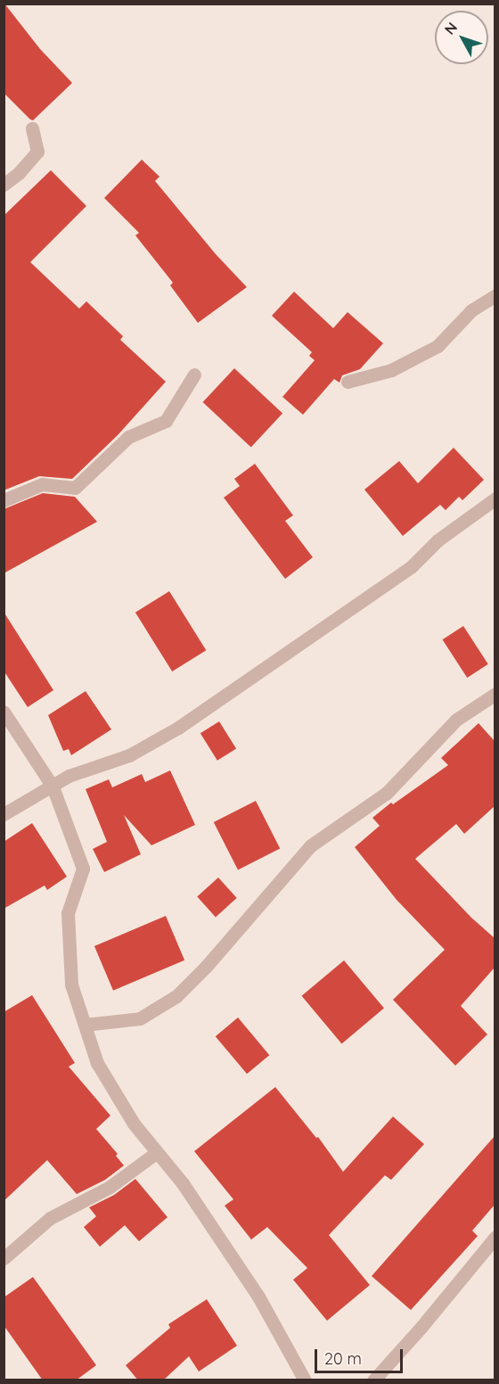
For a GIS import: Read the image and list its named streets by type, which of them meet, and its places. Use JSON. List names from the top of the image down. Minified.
{"scale_bar":"20 m","north":"top left"}
